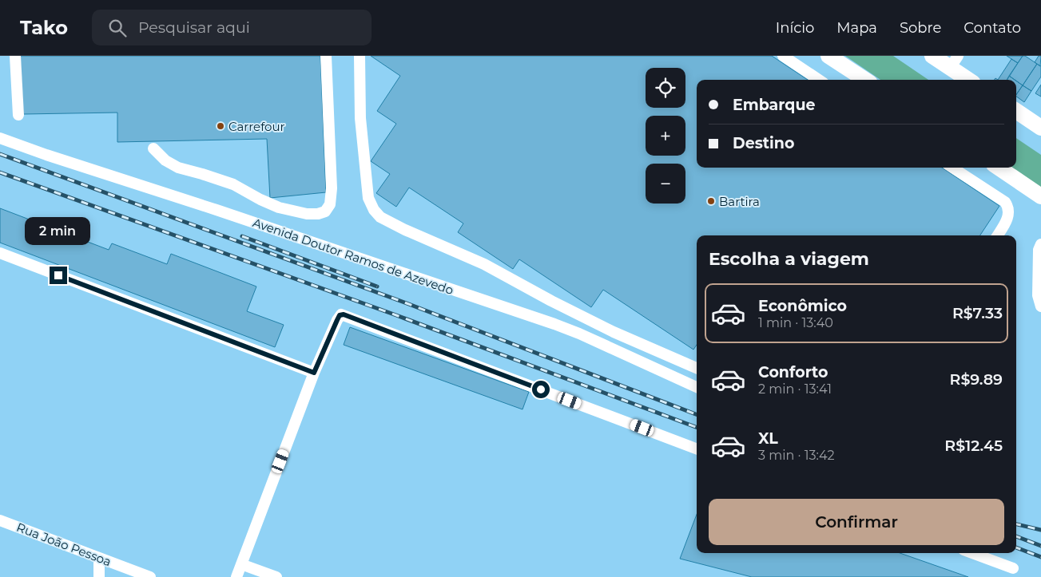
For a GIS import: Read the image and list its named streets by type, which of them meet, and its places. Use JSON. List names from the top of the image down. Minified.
{"streets":{"street":["Avenida Doutor Ramos de Azevedo","Rua João Pessoa"]},"places":["Carrefour","Bartira"],"page":{"header":"Tako","search":"Pesquisar aqui","nav":["Início","Mapa","Sobre","Contato"],"map_buttons":["+","−"],"banner":["Embarque","Destino"],"bubble":"2 min","heading":"Escolha a viagem","list":[{"name":"Econômico","note":"1 min · 13:40","value":"R$7.33"},{"name":"Conforto","note":"2 min · 13:41","value":"R$9.89"},{"name":"XL","note":"3 min · 13:42","value":"R$12.45"}],"buttons":"Confirmar"}}
